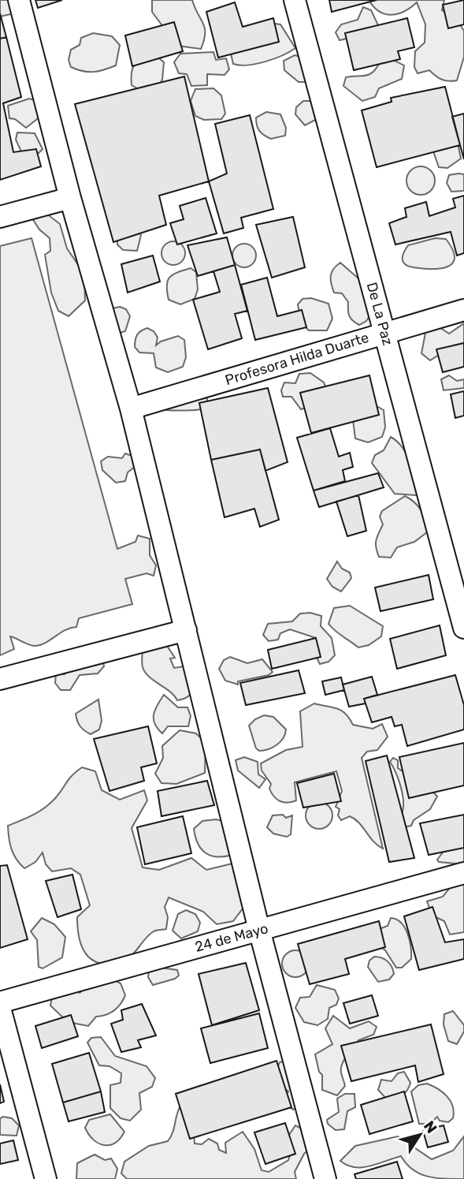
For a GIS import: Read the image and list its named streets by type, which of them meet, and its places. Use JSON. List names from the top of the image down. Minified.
{"streets":{"street":["De La Paz","Profesora Hilda Duarte","24 de Mayo"]},"crossings":[["De La Paz","Profesora Hilda Duarte"]],"north":"top right"}
